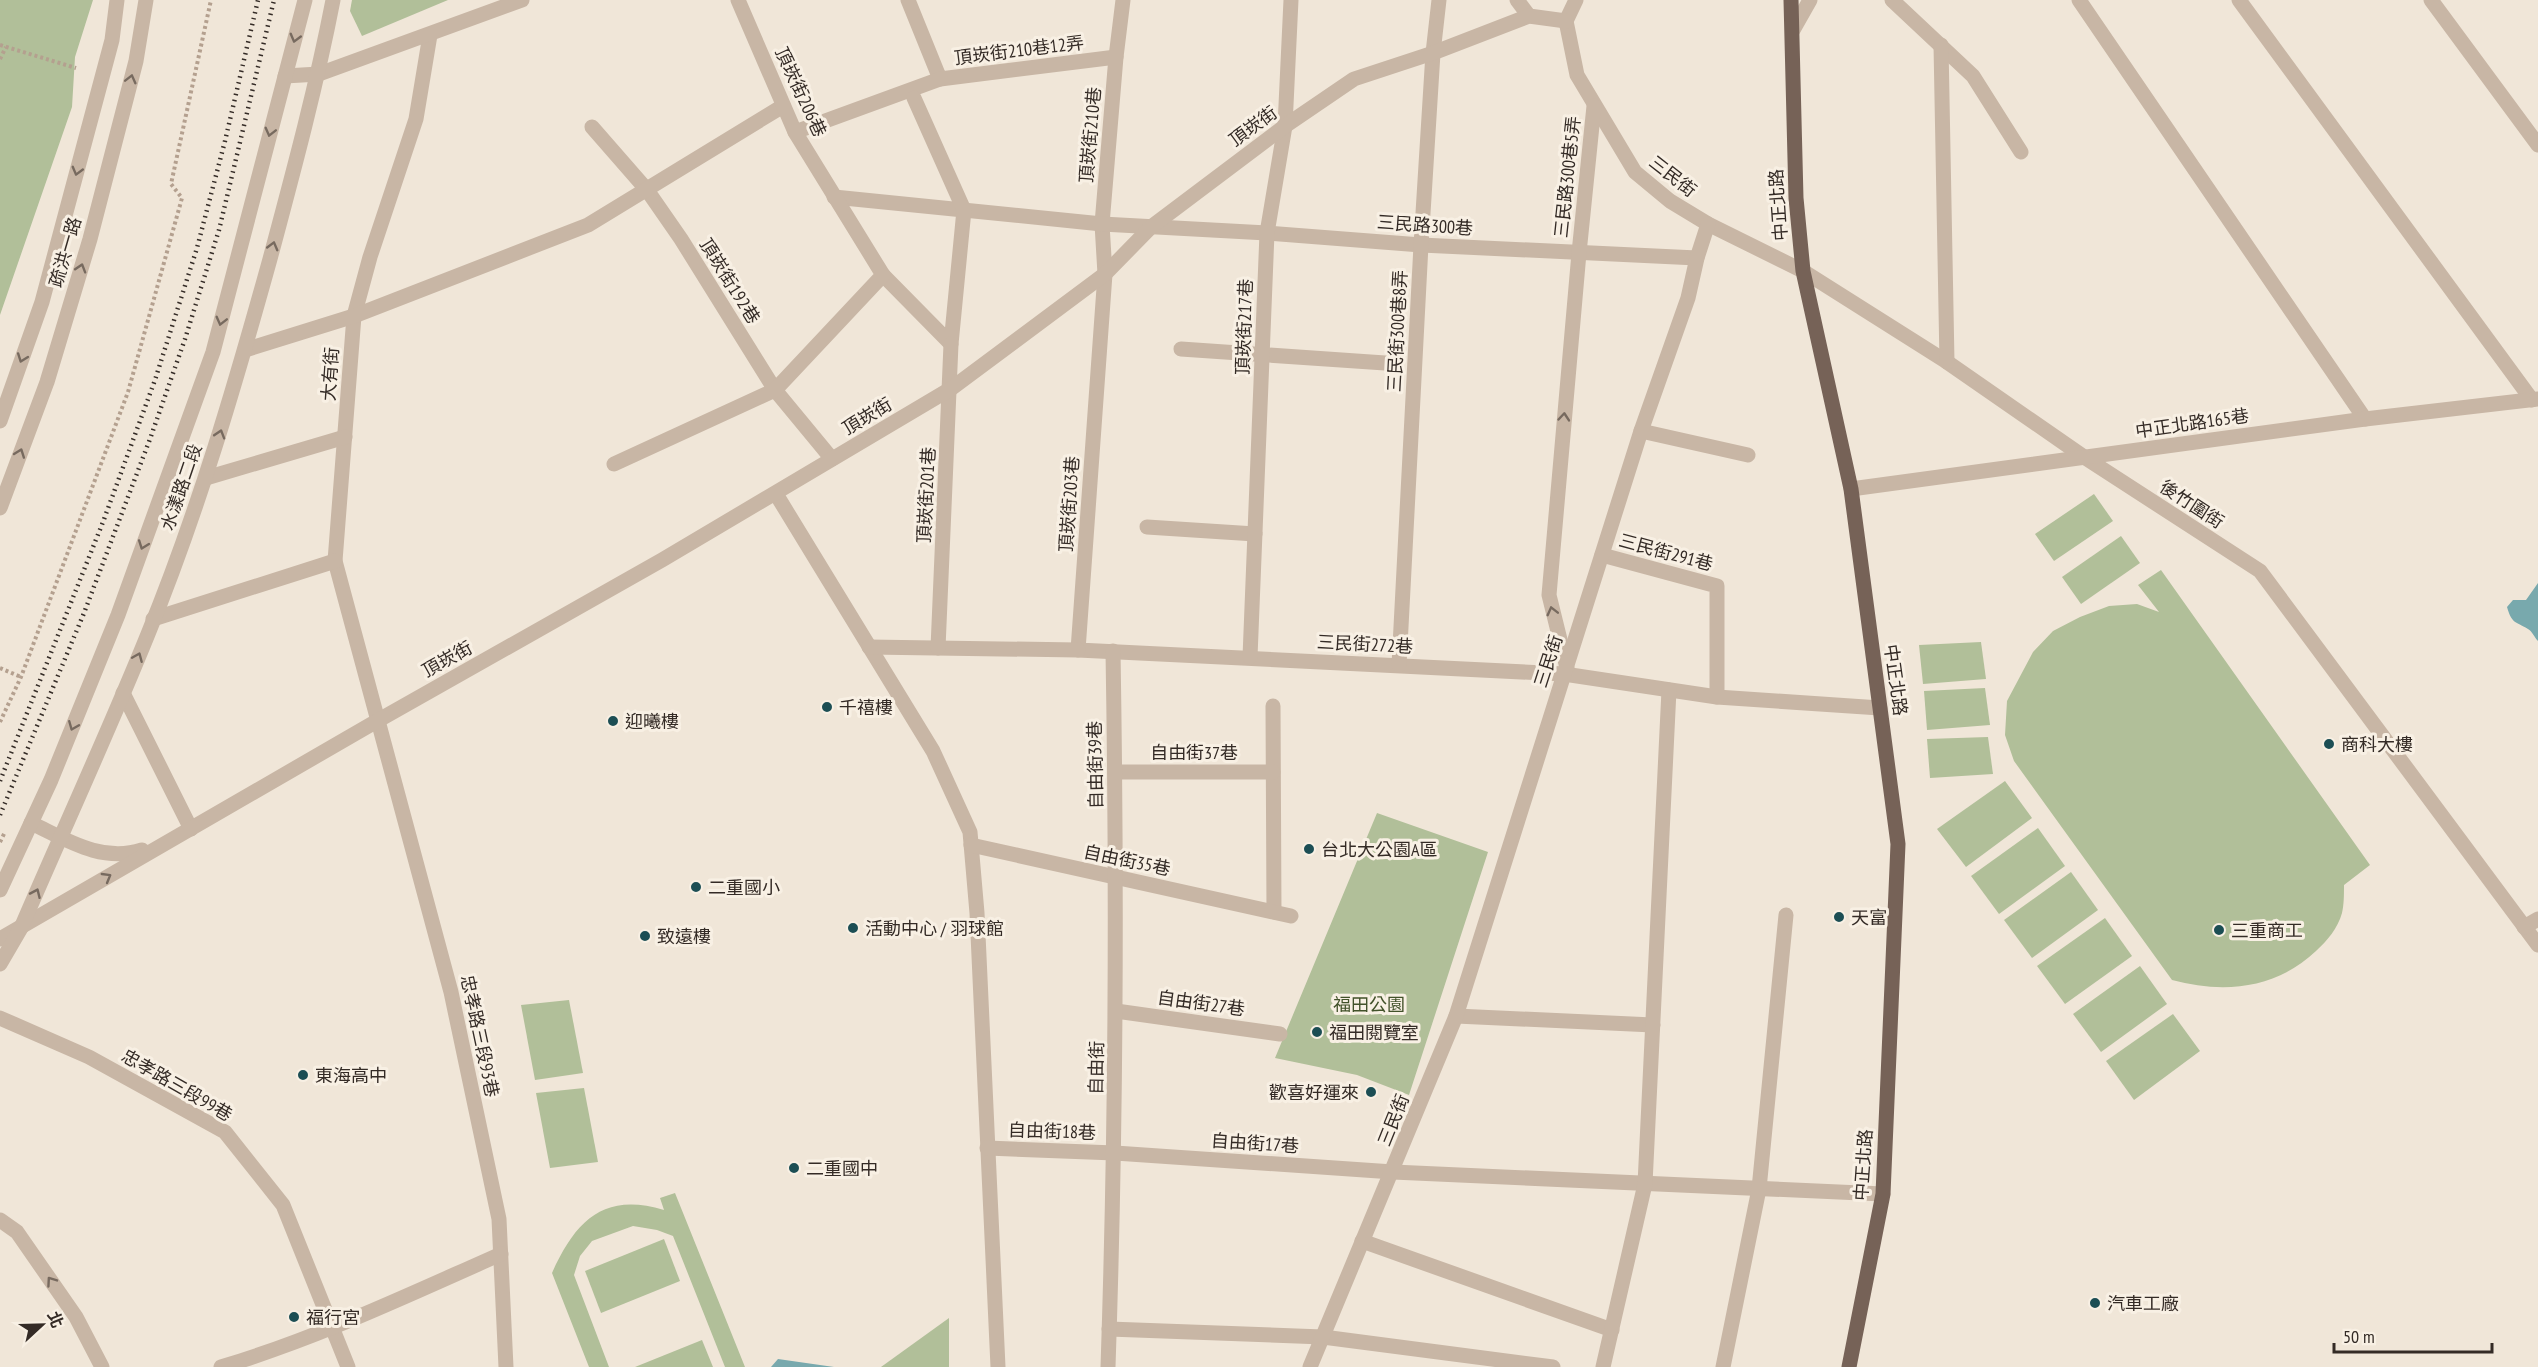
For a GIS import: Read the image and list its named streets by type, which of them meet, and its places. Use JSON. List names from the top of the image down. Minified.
{"streets":{"main road":["中正北路"],"street":["頂崁街210巷12弄","頂崁街206巷","頂崁街","頂崁街210巷","三民街","三民路300巷5弄","三民路300巷","疏洪一路","頂崁街192巷","頂崁街217巷","三民街300巷8弄","大有街","中正北路165巷","水漾路二段","頂崁街201巷","頂崁街203巷","後竹圍街","三民街291巷","三民街272巷","自由街37巷","自由街39巷","自由街35巷","自由街27巷","忠孝路三段93巷","自由街","忠孝路三段99巷","自由街18巷","自由街17巷"]},"crossings":[["頂崁街210巷12弄","頂崁街210巷"],["頂崁街206巷","三民路300巷"],["頂崁街206巷","頂崁街201巷"],["頂崁街","頂崁街210巷"],["頂崁街","三民街"],["頂崁街","三民路300巷"],["頂崁街","頂崁街192巷"],["頂崁街","頂崁街217巷"],["頂崁街","三民街300巷8弄"],["頂崁街","大有街"],["頂崁街","水漾路二段"],["頂崁街","頂崁街201巷"],["頂崁街","頂崁街203巷"],["頂崁街","忠孝路三段93巷"],["頂崁街210巷","三民路300巷"],["頂崁街210巷","頂崁街203巷"],["三民街","三民路300巷5弄"],["三民街","三民路300巷"],["三民街","後竹圍街"],["三民街","三民街291巷"],["三民街","三民街272巷"],["三民街","自由街17巷"],["三民路300巷5弄","三民路300巷"],["三民路300巷5弄","三民街272巷"],["中正北路","中正北路165巷"],["中正北路","後竹圍街"],["中正北路","三民街272巷"],["中正北路","自由街17巷"],["三民路300巷","頂崁街217巷"],["三民路300巷","三民街300巷8弄"],["三民路300巷","頂崁街201巷"],["頂崁街217巷","三民街272巷"],["三民街300巷8弄","三民街272巷"],["大有街","忠孝路三段93巷"],["中正北路165巷","後竹圍街"],["三民街291巷","三民街272巷"],["三民街272巷","自由街39巷"],["自由街37巷","自由街39巷"],["自由街39巷","自由街35巷"],["自由街39巷","自由街"],["自由街35巷","自由街"],["自由街27巷","自由街"],["自由街","自由街18巷"],["自由街","自由街17巷"],["自由街18巷","自由街17巷"]],"one_way":["三民路300巷5弄"],"parks":["福田公園"],"places":["千禧樓","迎曦樓","商科大樓","台北大公園A區","二重國小","天富","活動中心 / 羽球館","三重商工","致遠樓","福田閱覽室","東海高中","歡喜好運來","二重國中","汽車工廠","福行宮"],"scale_bar":"50 m","north":"right"}
